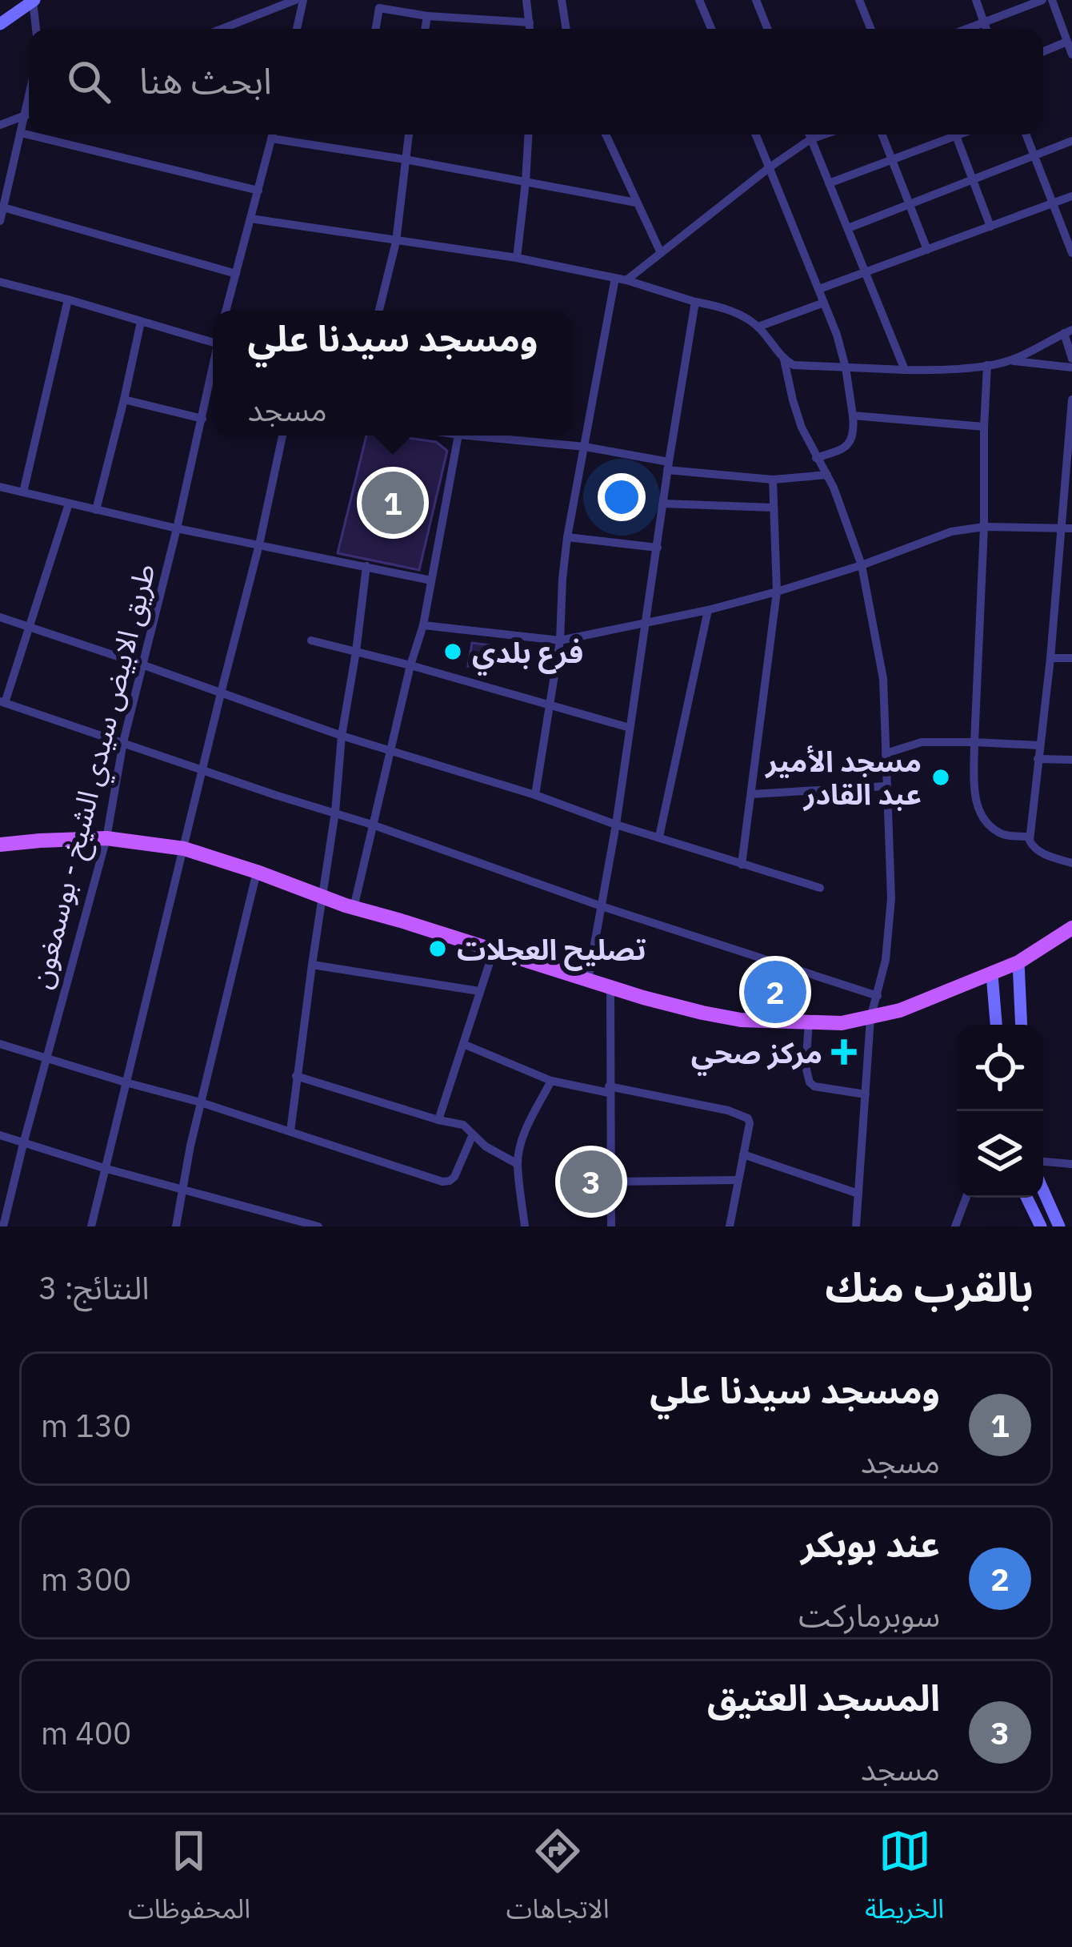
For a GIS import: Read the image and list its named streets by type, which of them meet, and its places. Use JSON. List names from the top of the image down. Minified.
{"streets":{"street":["طريق الابيض سيدي الشيخ - بوسمغون"]},"places":{"other":["فرع بلدي","مسجد الأمير عبد القادر","تصليح العجلات"],"health":["مركز صحي"]},"page":{"search":"ابحث هنا","popup":["ومسجد سيدنا علي","مسجد"],"pins":["1","2","3"],"heading":["بالقرب منك","النتائج: 3"],"list":[{"mark":"1","name":"ومسجد سيدنا علي","note":"مسجد","value":"130 m"},{"mark":"2","name":"عند بوبكر","note":"سوبرماركت","value":"300 m"},{"mark":"3","name":"المسجد العتيق","note":"مسجد","value":"400 m"}],"nav":["الخريطة","الاتجاهات","المحفوظات"]}}
